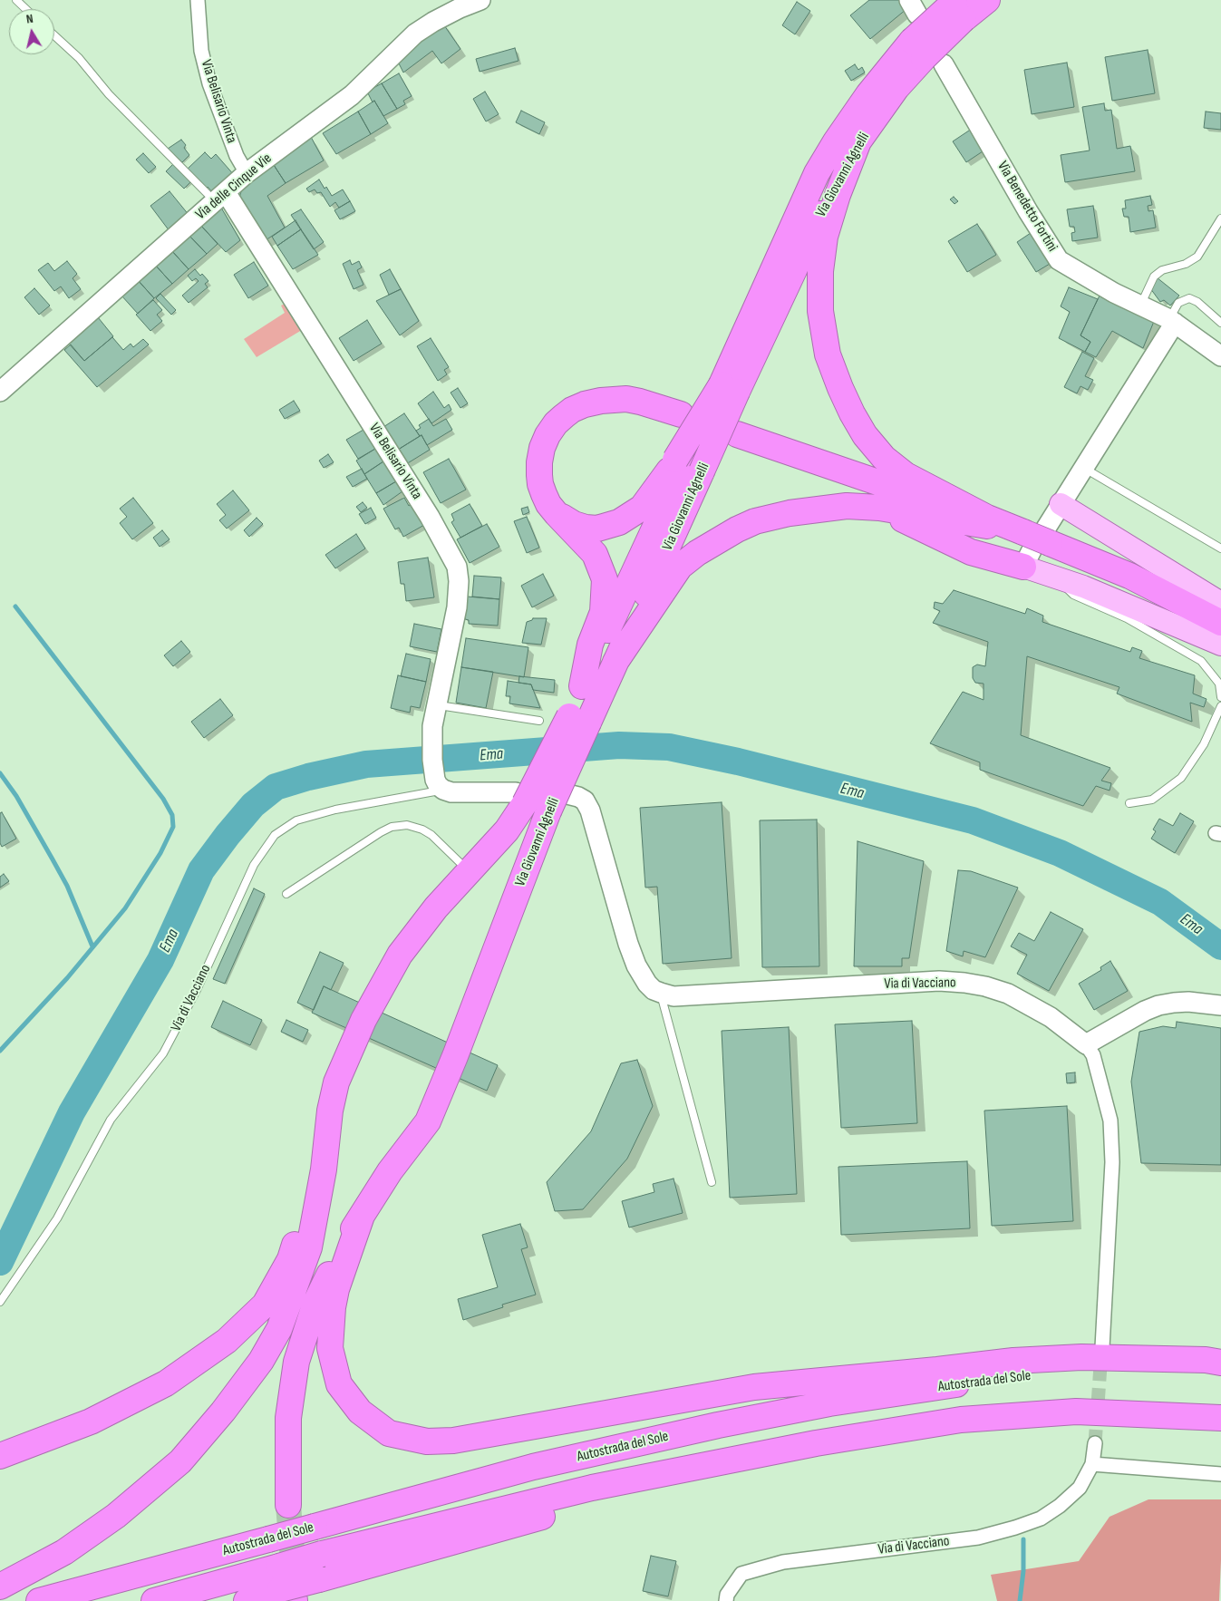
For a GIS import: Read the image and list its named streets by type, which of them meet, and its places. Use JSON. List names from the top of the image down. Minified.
{"streets":{"highway":["Via Giovanni Agnelli","Autostrada del Sole"],"street":["Via Belisario Vinta","Via delle Cinque Vie","Via Benedetto Fortini","Via di Vacciano"]},"crossings":[["Via Belisario Vinta","Via delle Cinque Vie"],["Via Belisario Vinta","Via di Vacciano"],["Via Giovanni Agnelli","Via Benedetto Fortini"],["Via Giovanni Agnelli","Via di Vacciano"]],"water":["Ema"],"north":"top"}
